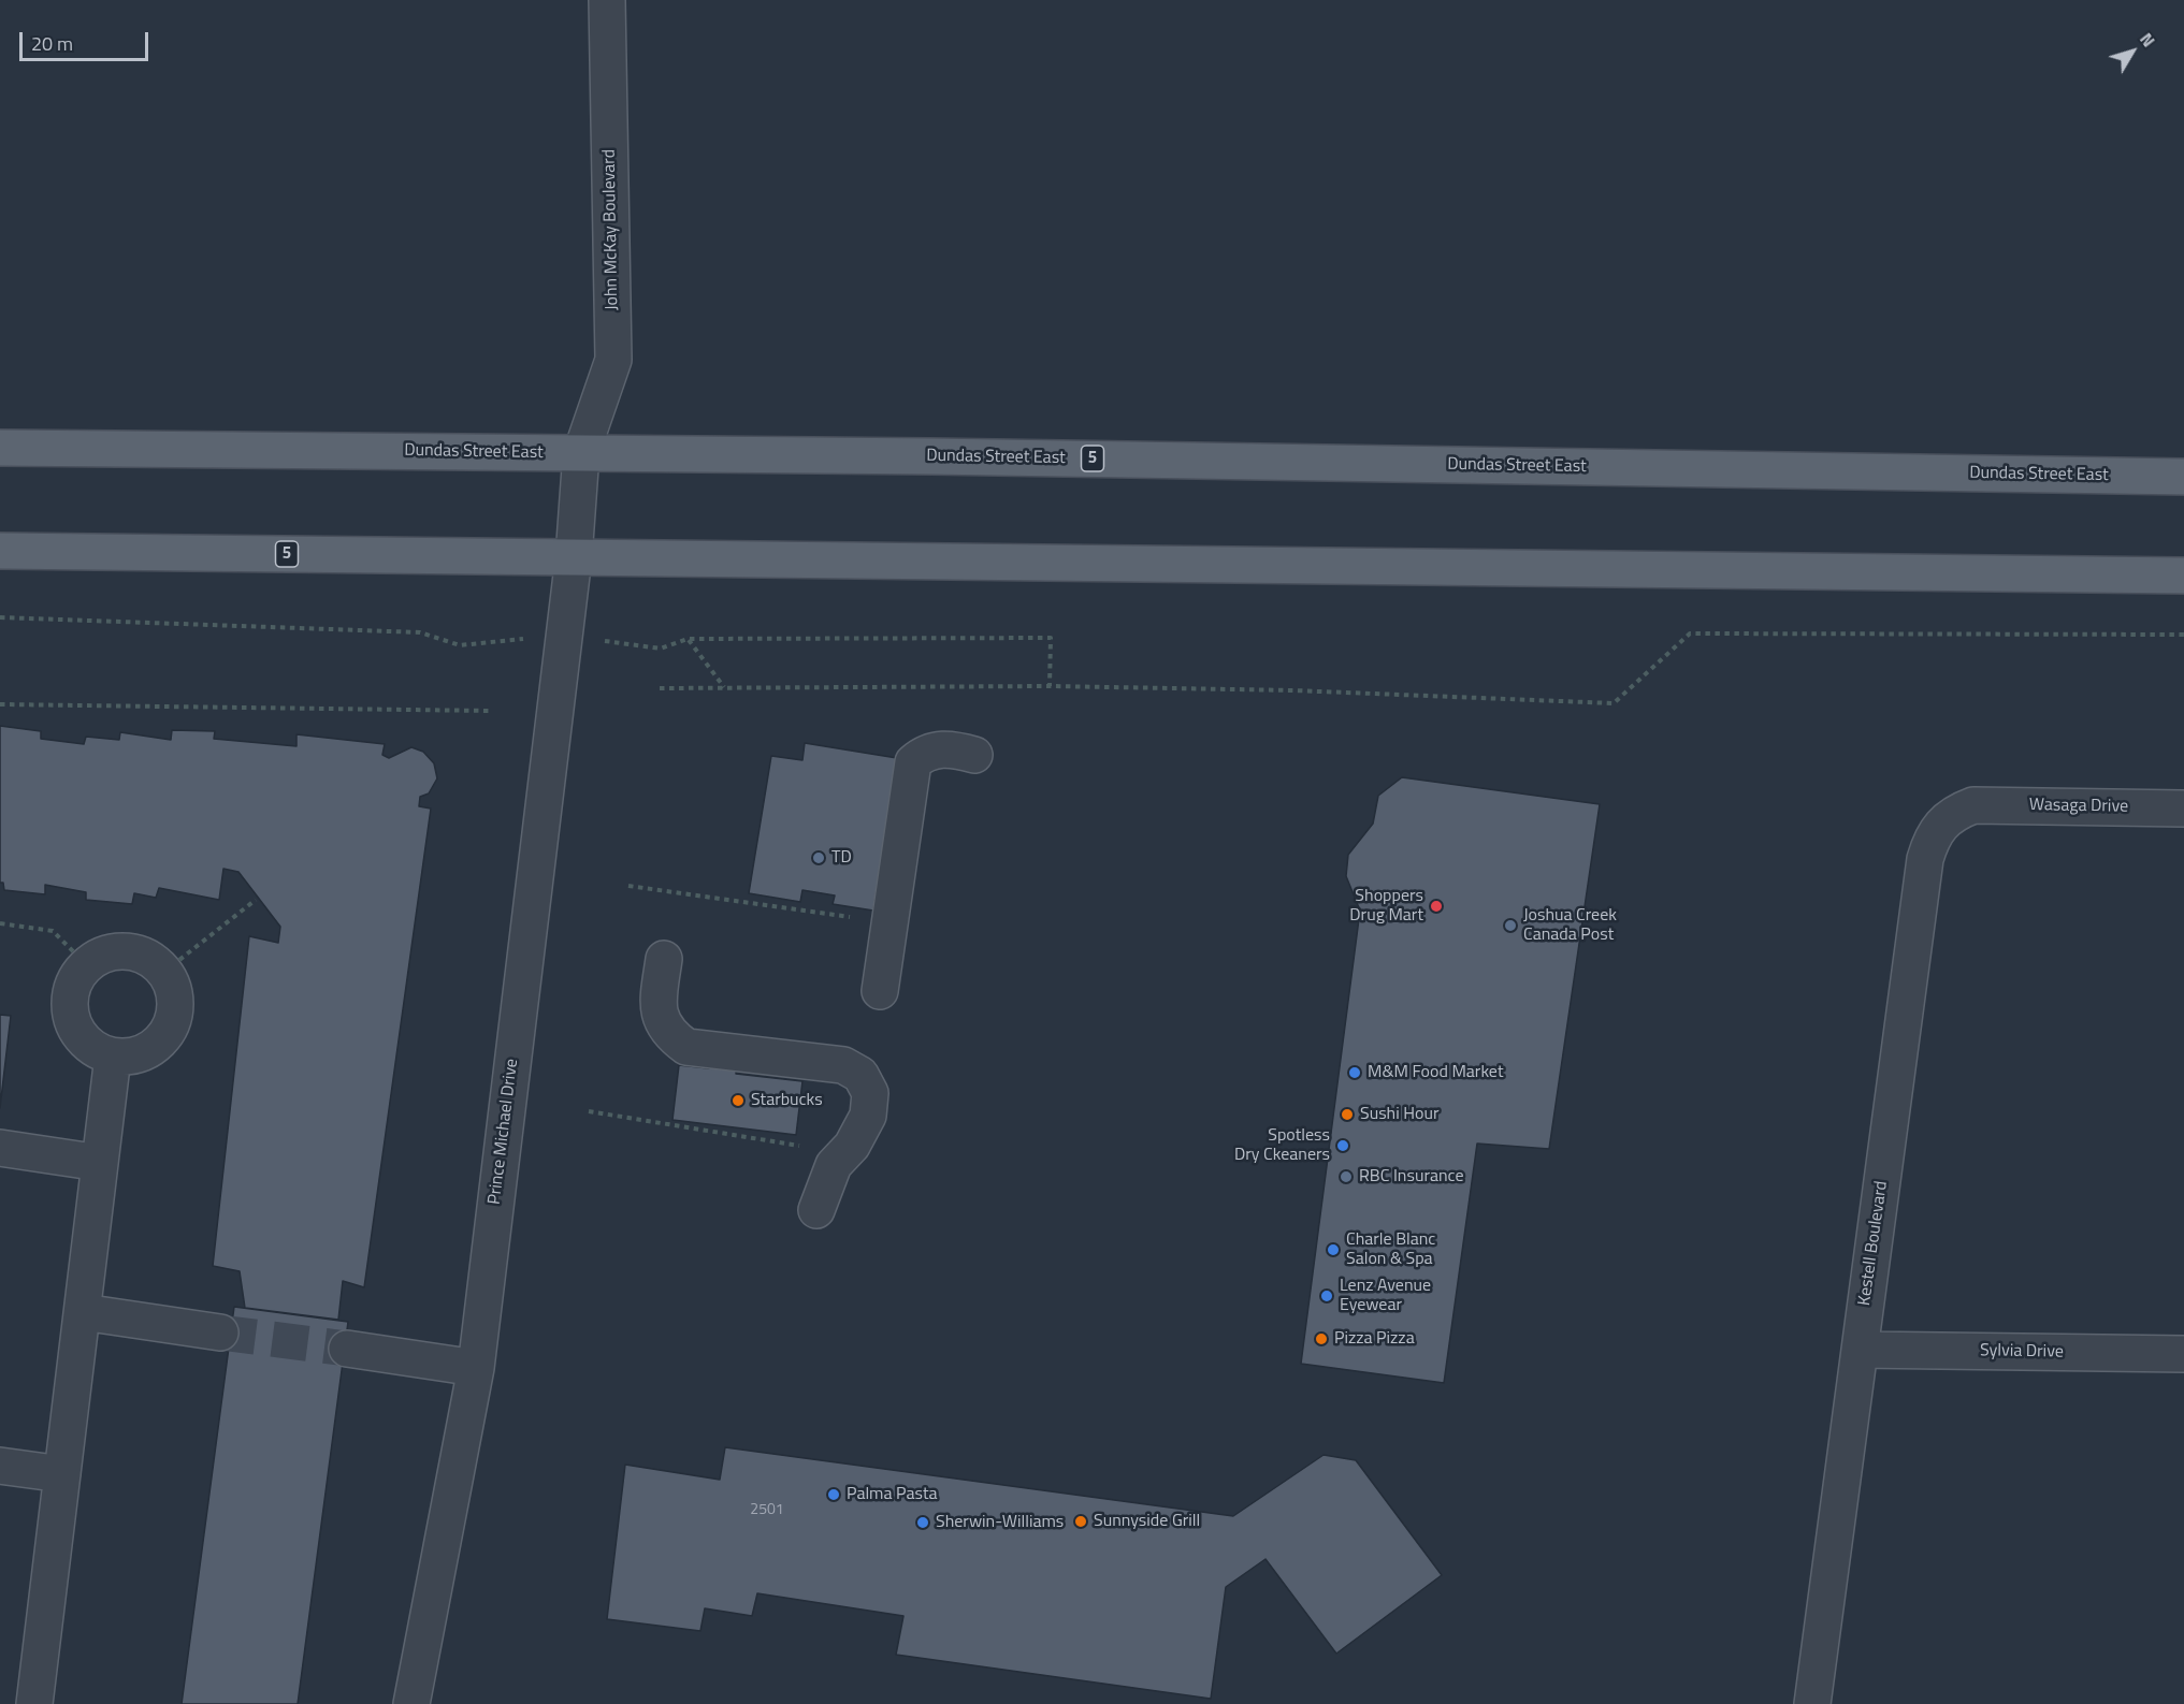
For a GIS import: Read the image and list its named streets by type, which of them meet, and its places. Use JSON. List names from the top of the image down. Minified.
{"streets":{"main road":["Dundas Street East","5"],"street":["John McKay Boulevard","Wasaga Drive","Prince Michael Drive","Kestell Boulevard","Sylvia Drive"]},"crossings":[["John McKay Boulevard","Dundas Street East"],["John McKay Boulevard","5"],["John McKay Boulevard","Prince Michael Drive"],["5","Prince Michael Drive"],["Wasaga Drive","Kestell Boulevard"],["Kestell Boulevard","Sylvia Drive"]],"places":["TD","Shoppers Drug Mart","Joshua Creek Canada Post","M&M Food Market","Starbucks","Sushi Hour","Spotless Dry Ckeaners","RBC Insurance","Charle Blanc Salon & Spa","Lenz Avenue Eyewear","Pizza Pizza","Palma Pasta","Sunnyside Grill","Sherwin-Williams"],"house_numbers":["2501"],"scale_bar":"20 m","north":"top right"}
